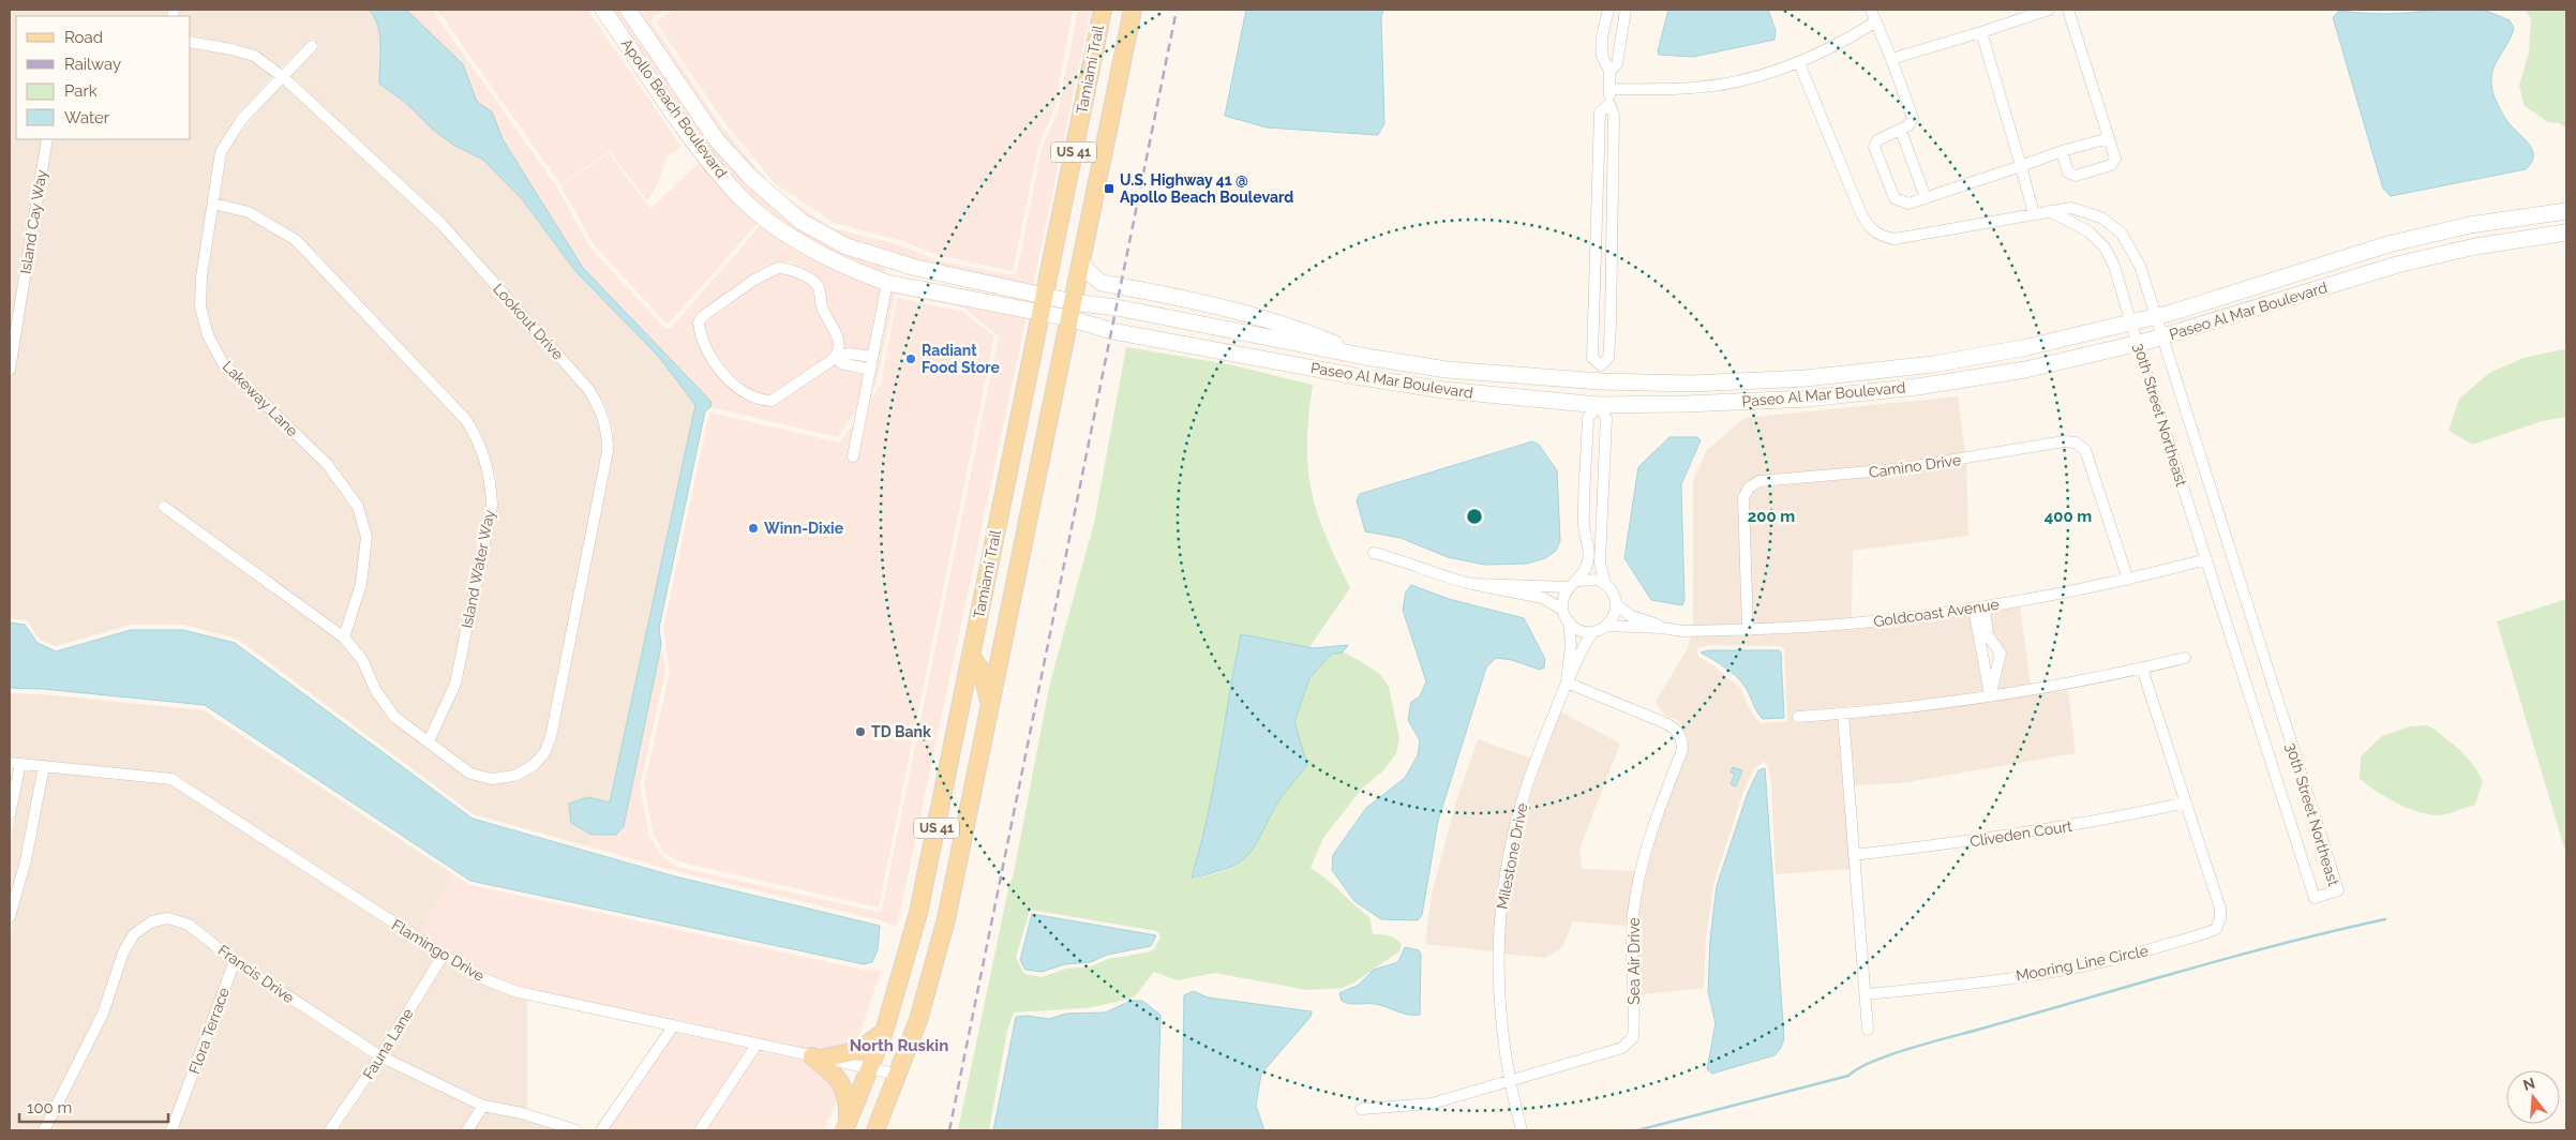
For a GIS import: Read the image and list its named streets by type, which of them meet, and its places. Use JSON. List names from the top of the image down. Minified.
{"streets":{"main road":["Tamiami Trail","Apollo Beach Boulevard","US 41","Paseo Al Mar Boulevard"],"street":["Island Cay Way","Lookout Drive","Lakeway Lane","30th Street Northeast","Camino Drive","Island Water Way","Goldcoast Avenue","Cliveden Court","Milestone Drive","Flamingo Drive","Sea Air Drive","Mooring Line Circle","Francis Drive","Flora Terrace","Fauna Lane"]},"crossings":[["Tamiami Trail","Apollo Beach Boulevard"],["Tamiami Trail","Paseo Al Mar Boulevard"],["Tamiami Trail","Flamingo Drive"],["Apollo Beach Boulevard","Paseo Al Mar Boulevard"],["Paseo Al Mar Boulevard","30th Street Northeast"],["Lookout Drive","Lakeway Lane"],["Lookout Drive","Island Water Way"],["Lakeway Lane","Island Water Way"],["30th Street Northeast","Goldcoast Avenue"],["Camino Drive","Goldcoast Avenue"],["Goldcoast Avenue","Milestone Drive"],["Cliveden Court","Mooring Line Circle"],["Milestone Drive","Sea Air Drive"],["Flamingo Drive","Fauna Lane"],["Francis Drive","Flora Terrace"],["Francis Drive","Fauna Lane"]],"districts":["North Ruskin"],"places":{"transit":["U.S. Highway 41 @ Apollo Beach Boulevard"],"other":["Radiant Food Store","Winn-Dixie","TD Bank"]},"legend":["Road","Railway","Park","Water"],"scale_bar":"100 m","north":"top","rings":["200 m","400 m"]}
